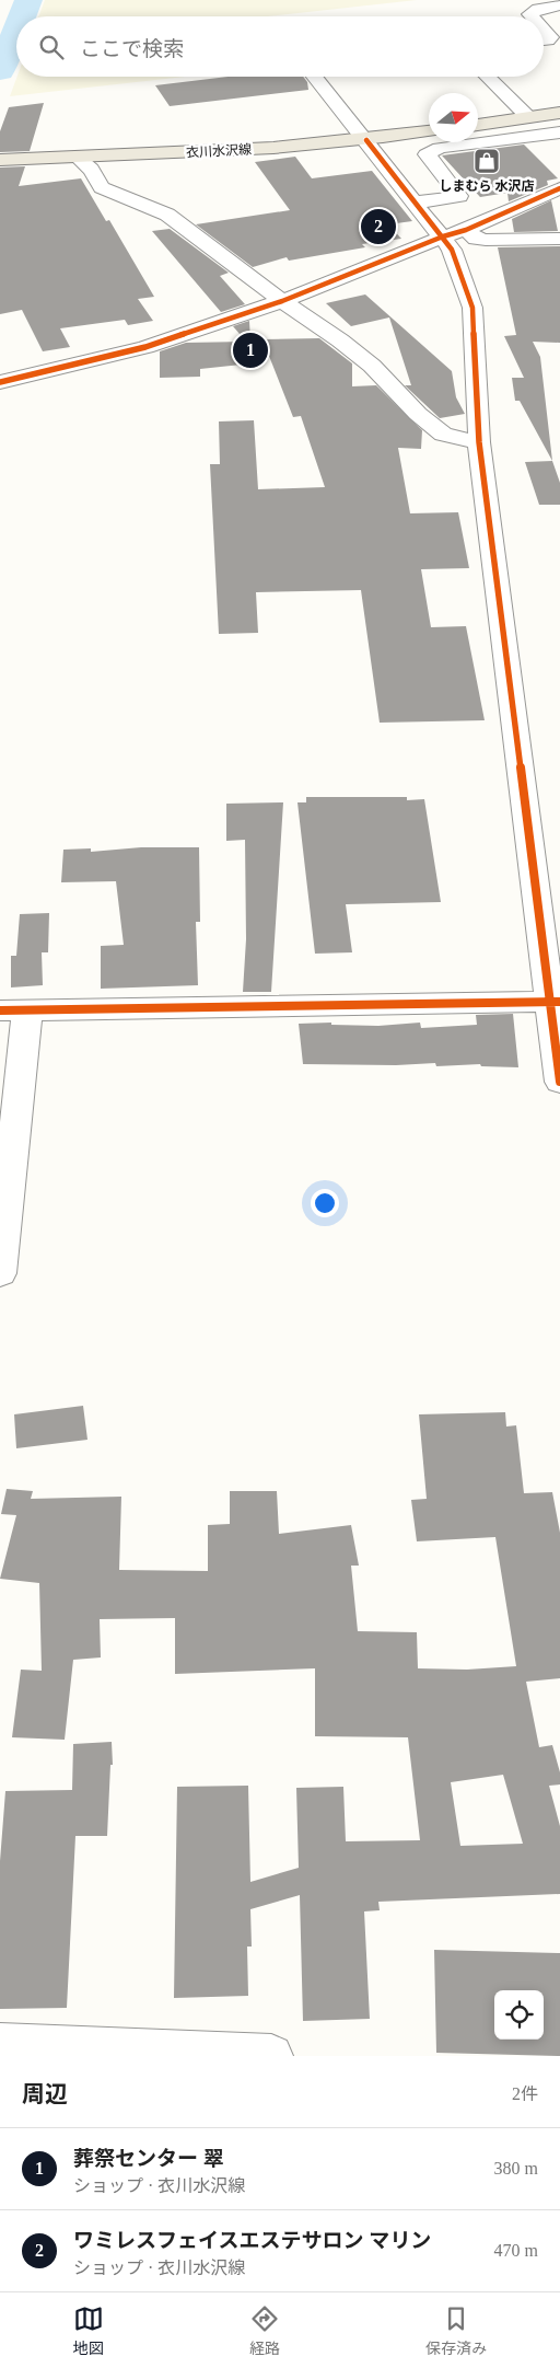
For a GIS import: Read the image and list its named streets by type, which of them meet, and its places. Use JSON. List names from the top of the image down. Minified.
{"streets":{"main road":["衣川水沢線"]},"places":{"shop":["しまむら 水沢店"]},"north":"right","page":{"search":"ここで検索","pins":["2","1"],"heading":["周辺","2件"],"list":[{"mark":"1","name":"葬祭センター 翠","note":"ショップ · 衣川水沢線","value":"380 m"},{"mark":"2","name":"ワミレスフェイスエステサロン マリン","note":"ショップ · 衣川水沢線","value":"470 m"}],"nav":["地図","経路","保存済み"]}}
